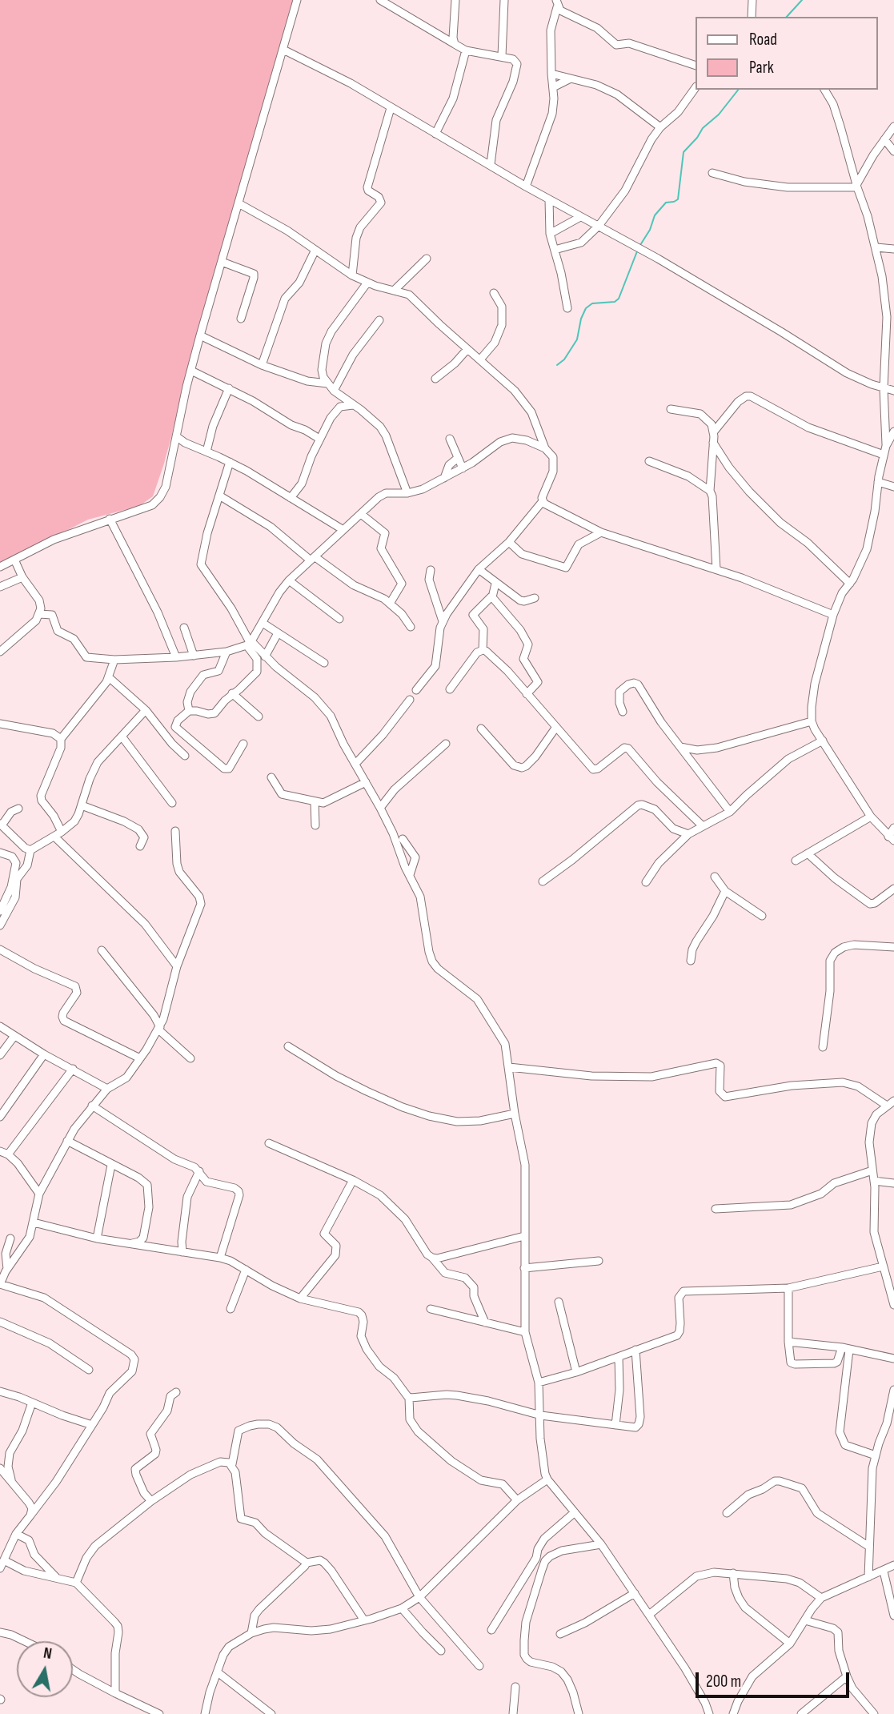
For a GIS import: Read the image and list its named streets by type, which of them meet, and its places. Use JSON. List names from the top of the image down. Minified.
{"legend":["Road","Park"],"scale_bar":"200 m","north":"top"}
